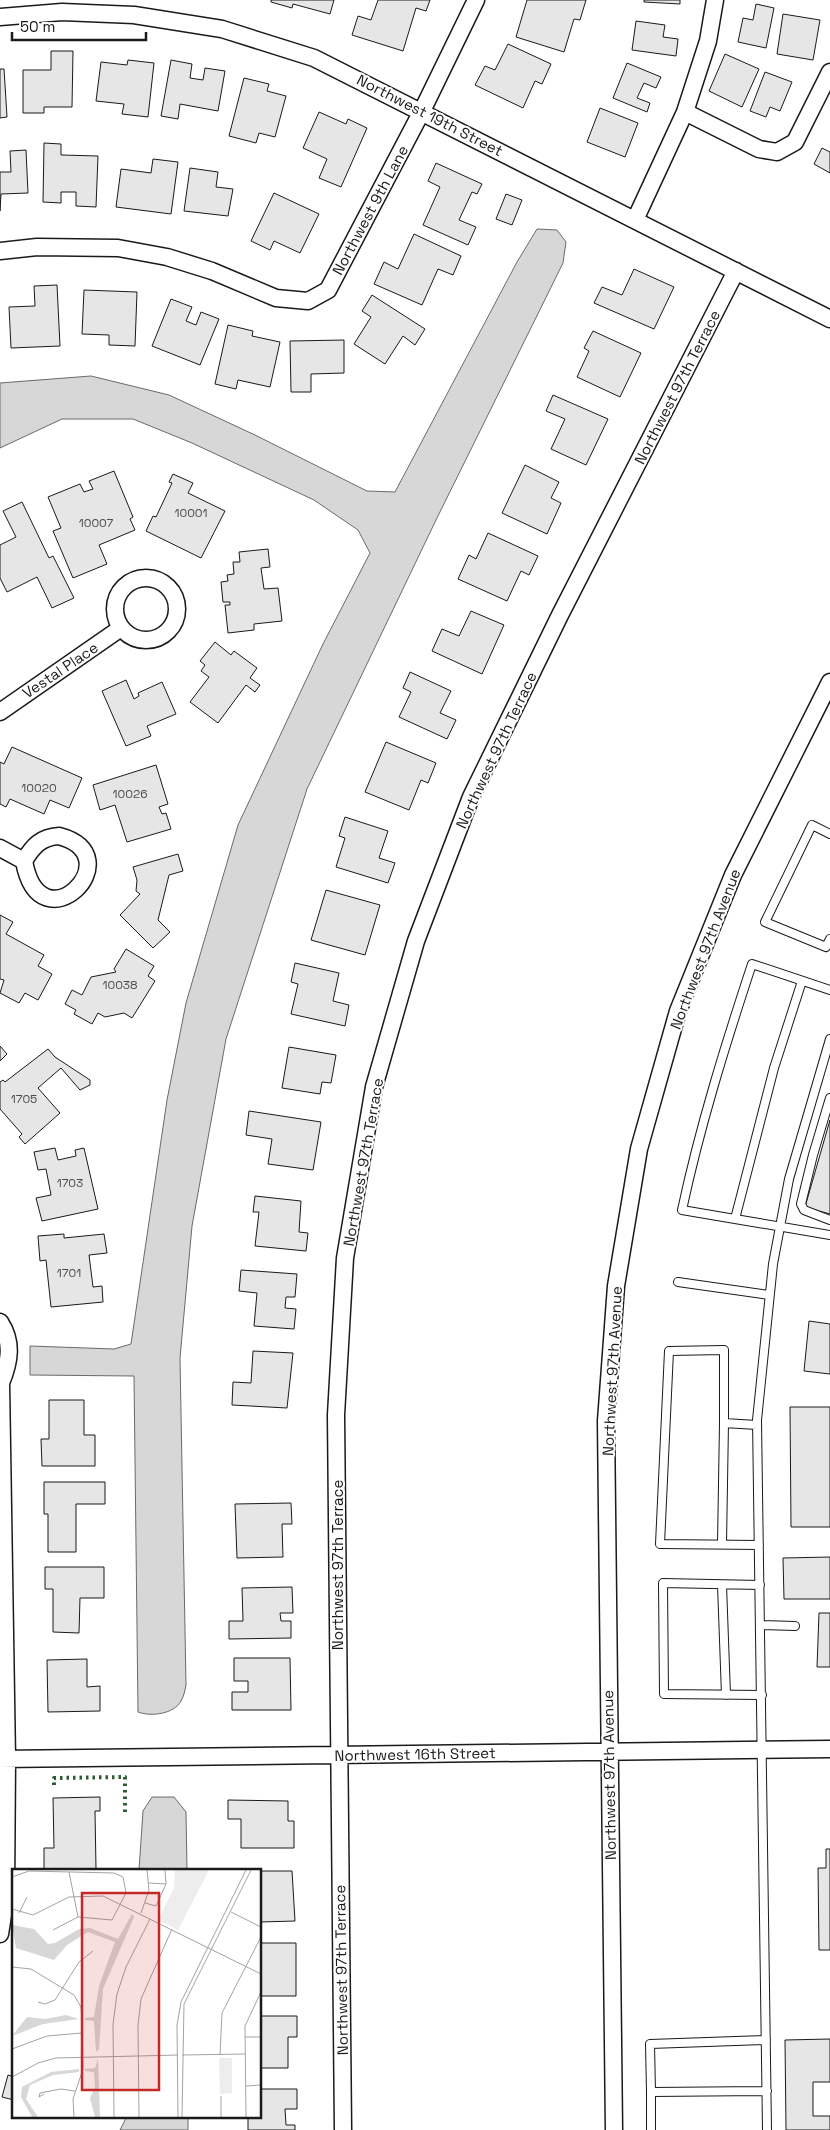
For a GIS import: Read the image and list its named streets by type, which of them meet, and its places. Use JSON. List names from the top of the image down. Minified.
{"streets":{"street":["Northwest 19th Street","Northwest 9th Lane","Northwest 97th Terrace","Vestal Place","Northwest 97th Avenue","Northwest 16th Street"]},"crossings":[["Northwest 19th Street","Northwest 9th Lane"],["Northwest 19th Street","Northwest 97th Terrace"],["Northwest 97th Terrace","Northwest 16th Street"],["Northwest 97th Avenue","Northwest 16th Street"]],"house_numbers":["10001","10007","10020","10026","10038","1705","1703","1701"],"scale_bar":"50 m"}
